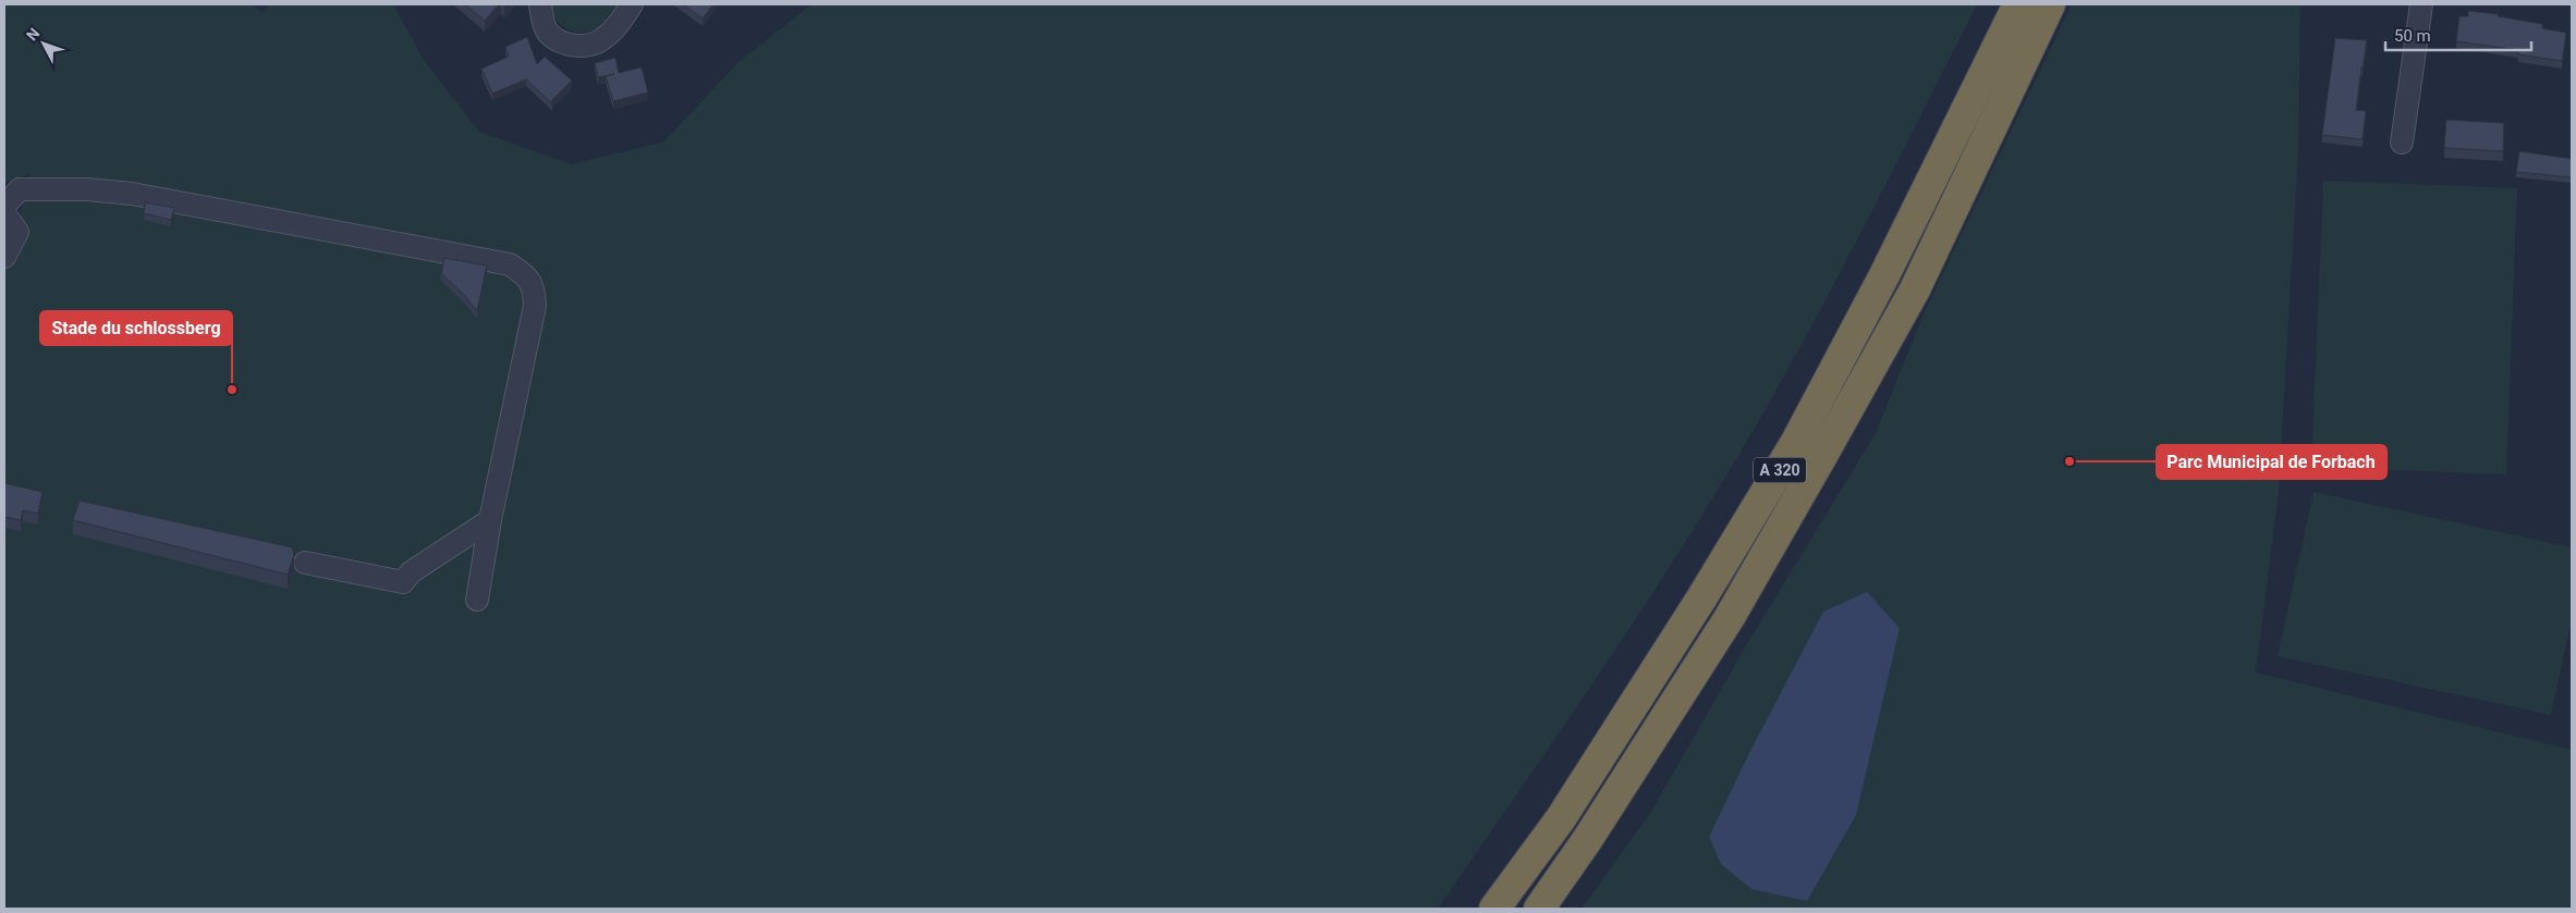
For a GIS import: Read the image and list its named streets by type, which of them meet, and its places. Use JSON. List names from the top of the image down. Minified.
{"streets":{"highway":["A 320"]},"places":["Stade du schlossberg","Parc Municipal de Forbach"],"scale_bar":"50 m","north":"top left"}
